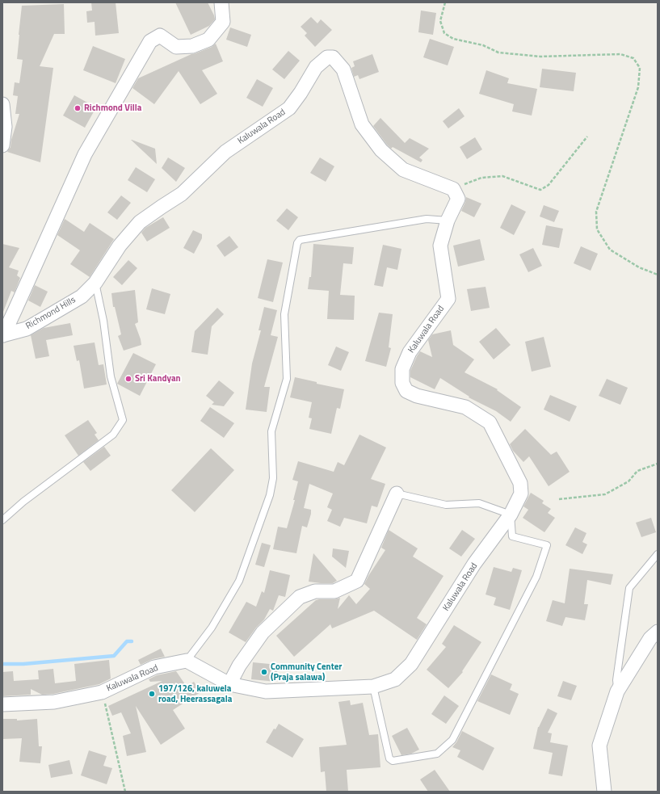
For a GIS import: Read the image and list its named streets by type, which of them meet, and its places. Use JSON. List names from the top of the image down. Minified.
{"streets":{"street":["Kaluwala Road","Richmond Hills"]},"crossings":[["Kaluwala Road","Richmond Hills"]],"places":["Richmond Villa","Sri Kandyan","Community Center (Praja salawa)","197/126, kaluwela road, Heerassagala"]}
